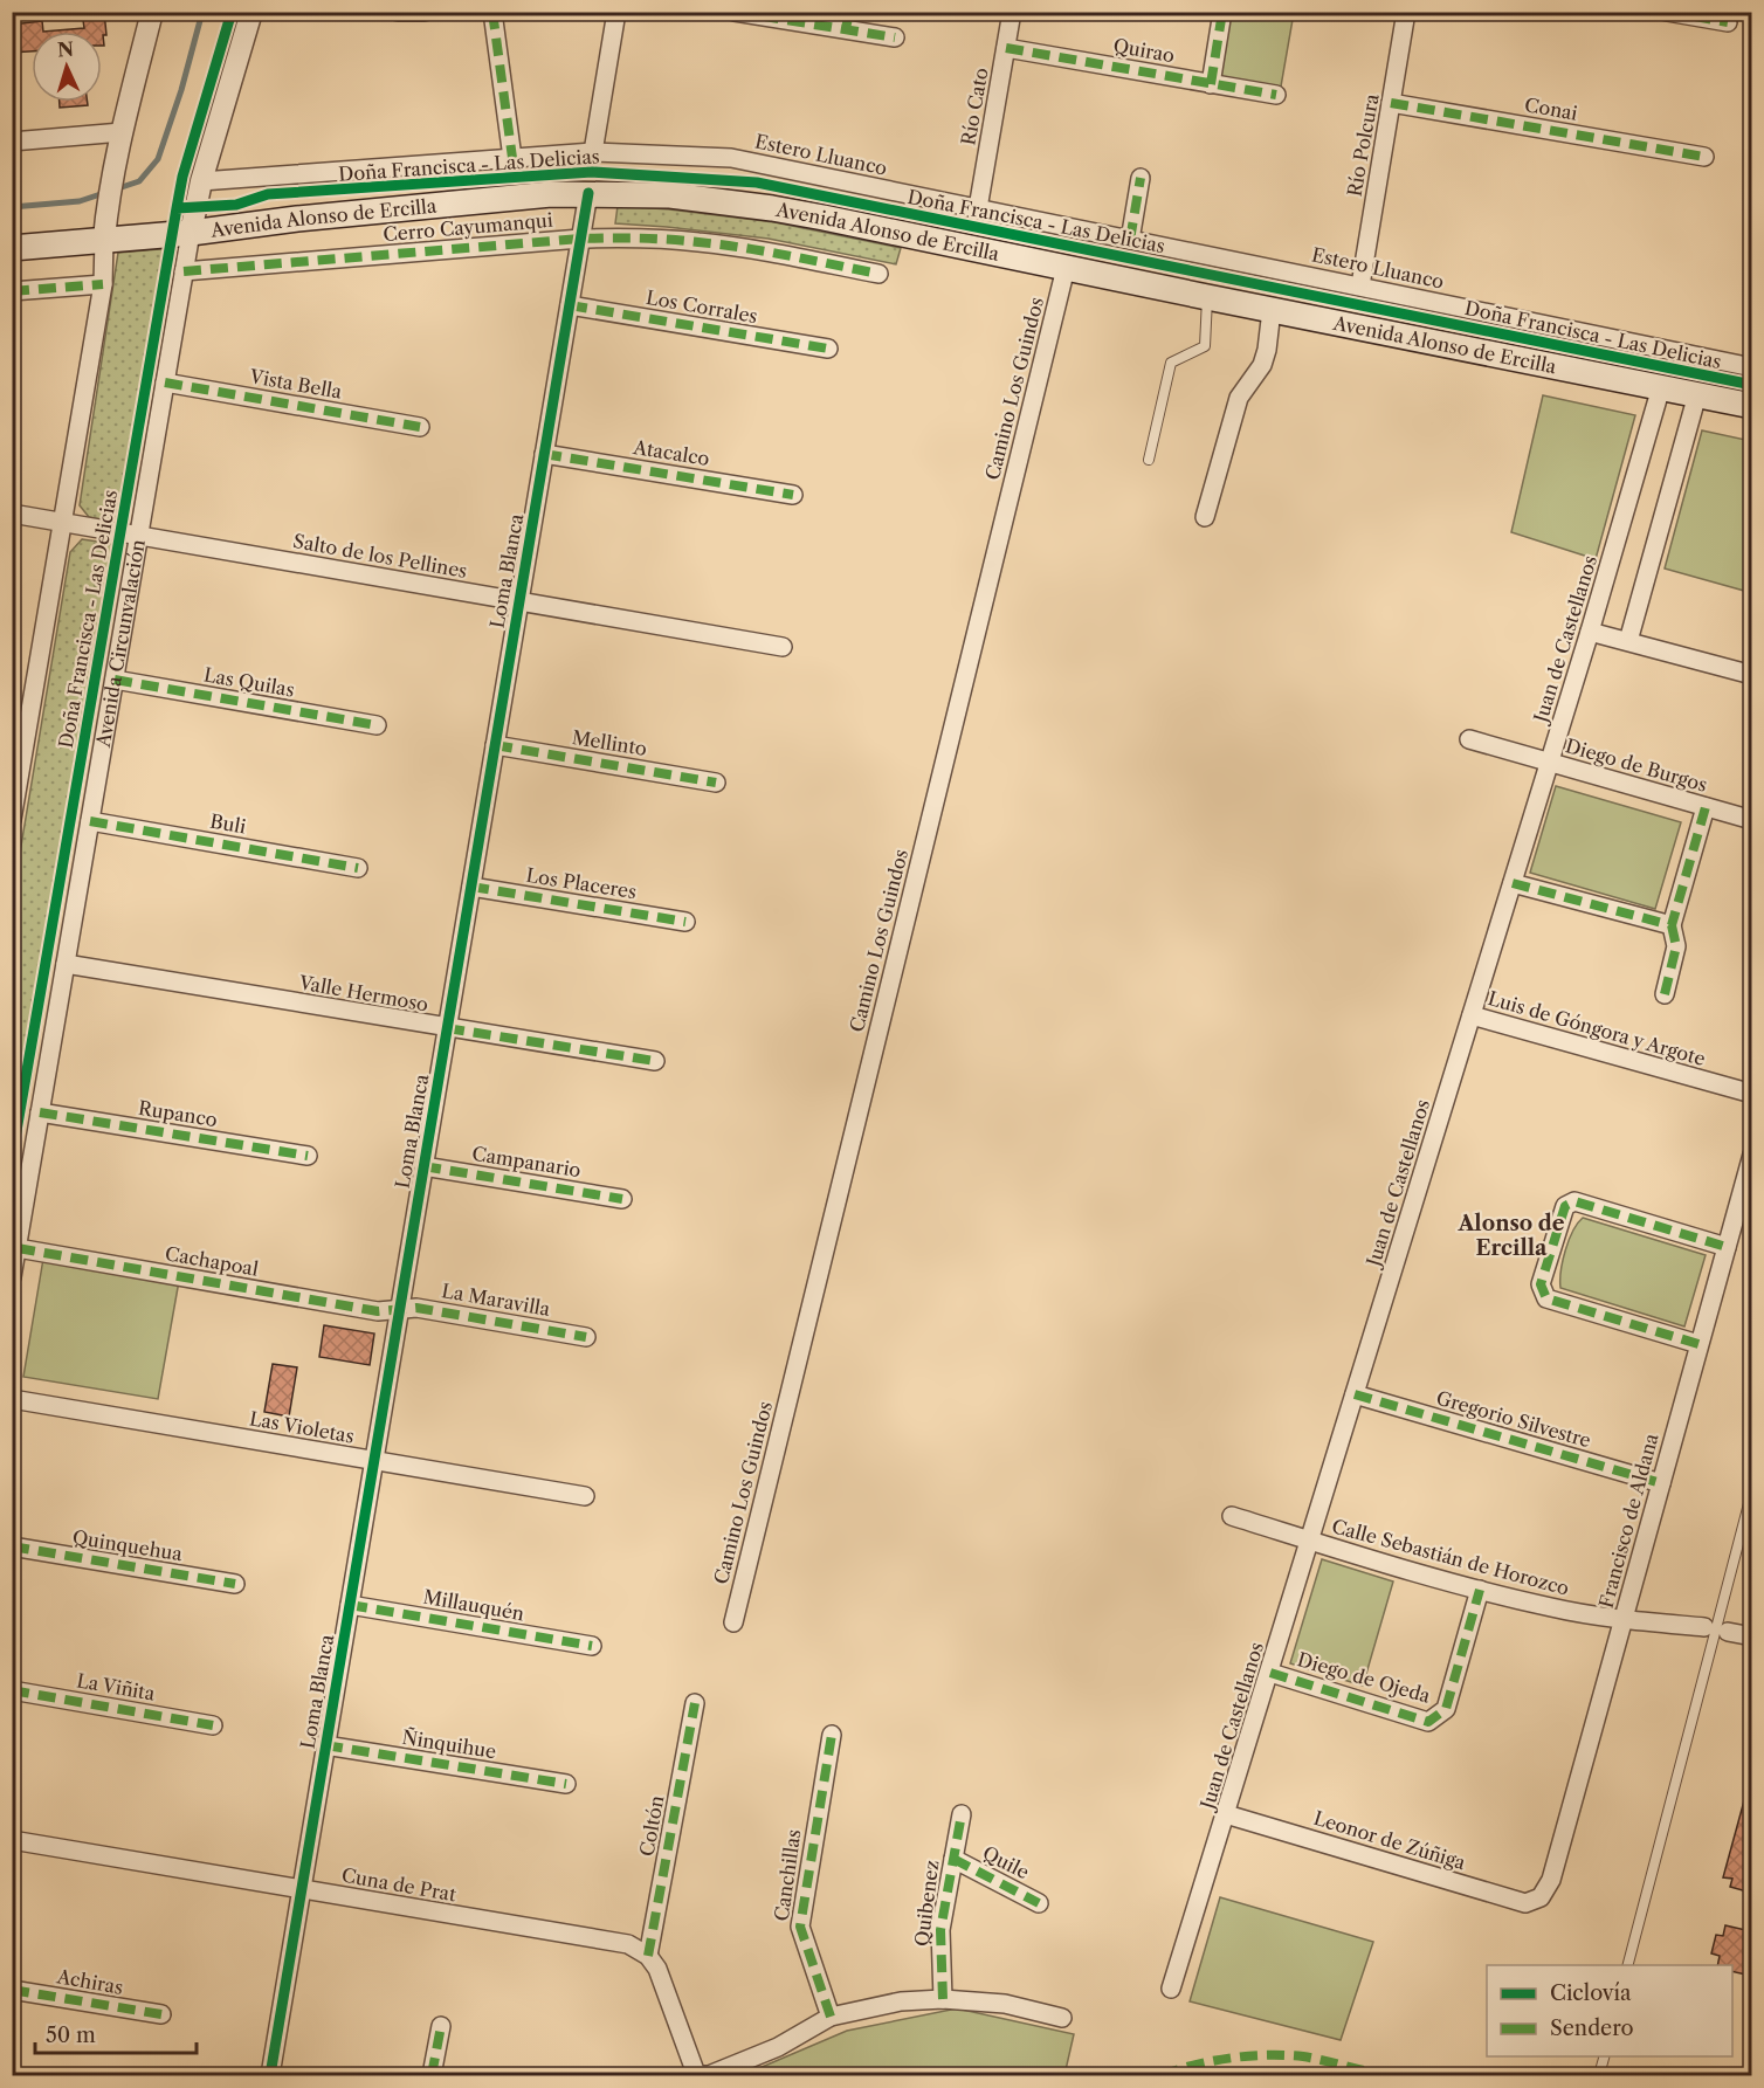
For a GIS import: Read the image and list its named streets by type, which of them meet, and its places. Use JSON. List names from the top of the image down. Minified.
{"streets":{"main road":["Avenida Alonso de Ercilla"],"street":["Quirao","Río Cato","Conai","Río Polcura","Estero Lluanco","Cerro Cayumanqui","Los Corrales","Vista Bella","Camino Los Guindos","Atacalco","Salto de los Pellines","Loma Blanca","Juan de Castellanos","Avenida Circunvalación","Las Quilas","Mellinto","Diego de Burgos","Buli","Los Placeres","Valle Hermoso","Luis de Góngora y Argote","Rupanco","Campanario","Cachapoal","La Maravilla","Gregorio Silvestre","Las Violetas","Francisco de Aldana","Quinquehua","Calle Sebastián de Horozco","Millauquén","Diego de Ojeda","La Viñita","Ñinquihue","Coltón","Leonor de Zúñiga","Quile","Canchillas","Cuna de Prat","Quibenez","Achiras"],"cycle path":["Doña Francisca - Las Delicias"]},"crossings":[["Quirao","Río Cato"],["Río Cato","Estero Lluanco"],["Conai","Río Polcura"],["Río Polcura","Estero Lluanco"],["Estero Lluanco","Avenida Circunvalación"],["Avenida Alonso de Ercilla","Camino Los Guindos"],["Avenida Alonso de Ercilla","Loma Blanca"],["Avenida Alonso de Ercilla","Juan de Castellanos"],["Avenida Alonso de Ercilla","Avenida Circunvalación"],["Cerro Cayumanqui","Loma Blanca"],["Cerro Cayumanqui","Avenida Circunvalación"],["Los Corrales","Loma Blanca"],["Vista Bella","Avenida Circunvalación"],["Atacalco","Loma Blanca"],["Salto de los Pellines","Loma Blanca"],["Salto de los Pellines","Avenida Circunvalación"],["Loma Blanca","Mellinto"],["Loma Blanca","Los Placeres"],["Loma Blanca","Valle Hermoso"],["Loma Blanca","Campanario"],["Loma Blanca","Cachapoal"],["Loma Blanca","La Maravilla"],["Loma Blanca","Las Violetas"],["Loma Blanca","Millauquén"],["Loma Blanca","Ñinquihue"],["Loma Blanca","Cuna de Prat"],["Juan de Castellanos","Diego de Burgos"],["Juan de Castellanos","Luis de Góngora y Argote"],["Juan de Castellanos","Gregorio Silvestre"],["Juan de Castellanos","Calle Sebastián de Horozco"],["Juan de Castellanos","Diego de Ojeda"],["Juan de Castellanos","Leonor de Zúñiga"],["Avenida Circunvalación","Las Quilas"],["Avenida Circunvalación","Buli"],["Avenida Circunvalación","Valle Hermoso"],["Avenida Circunvalación","Rupanco"],["Avenida Circunvalación","Cachapoal"],["Cachapoal","La Maravilla"],["Gregorio Silvestre","Francisco de Aldana"],["Francisco de Aldana","Calle Sebastián de Horozco"],["Francisco de Aldana","Leonor de Zúñiga"],["Calle Sebastián de Horozco","Diego de Ojeda"],["Coltón","Cuna de Prat"],["Quile","Quibenez"]],"districts":["Alonso de Ercilla"],"legend":["Ciclovía","Sendero"],"scale_bar":"50 m","north":"top"}
